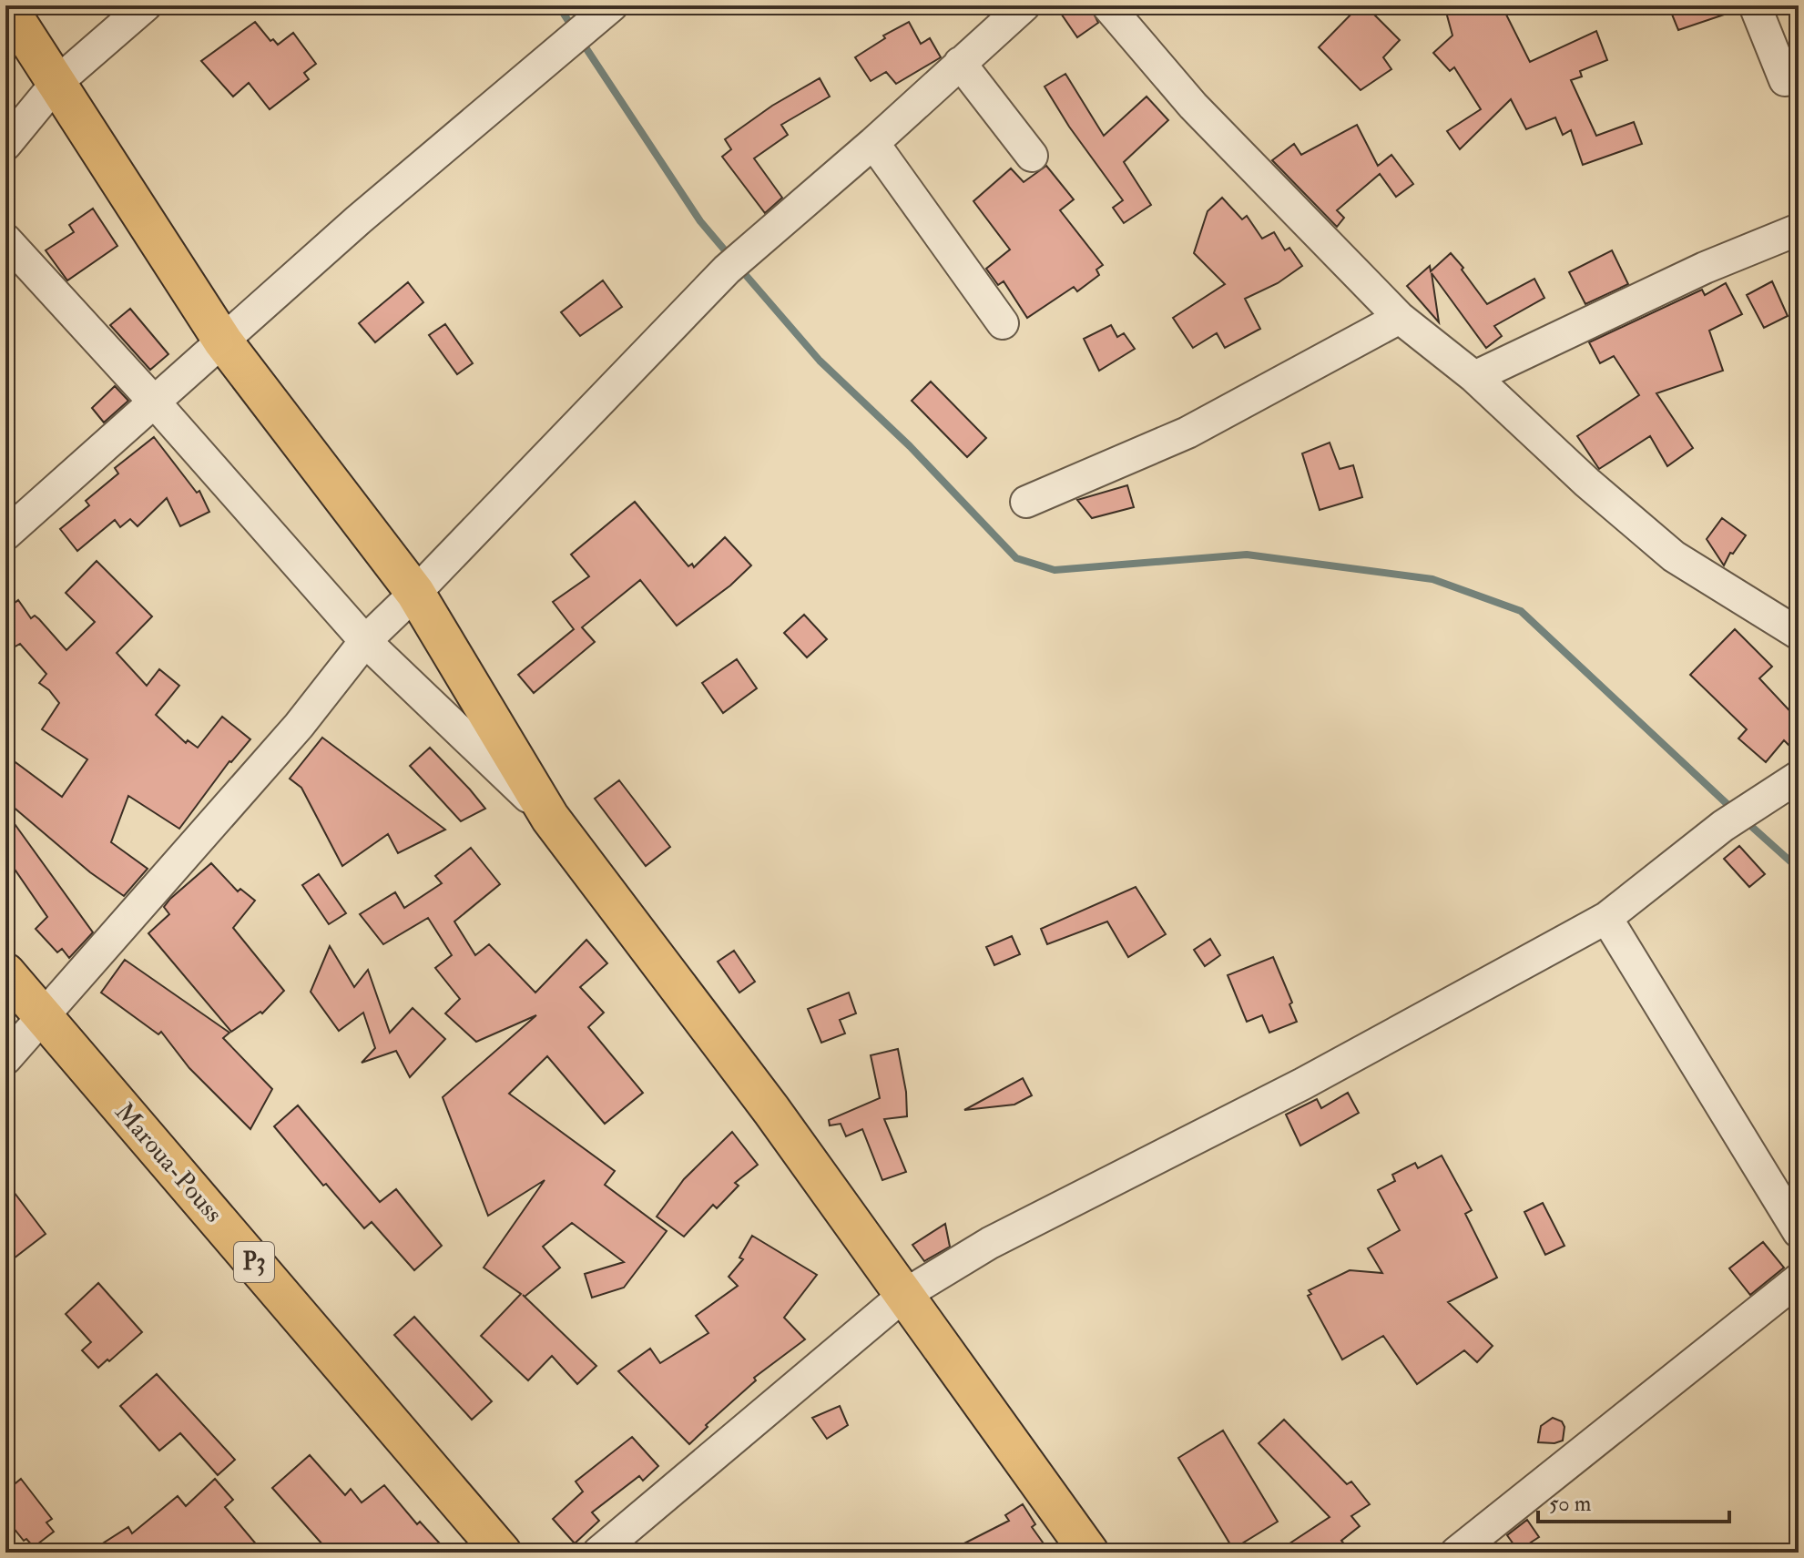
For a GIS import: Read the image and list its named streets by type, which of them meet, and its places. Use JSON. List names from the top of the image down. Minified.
{"streets":{"main road":["Maroua-Pouss","P3"]},"scale_bar":"50 m"}
